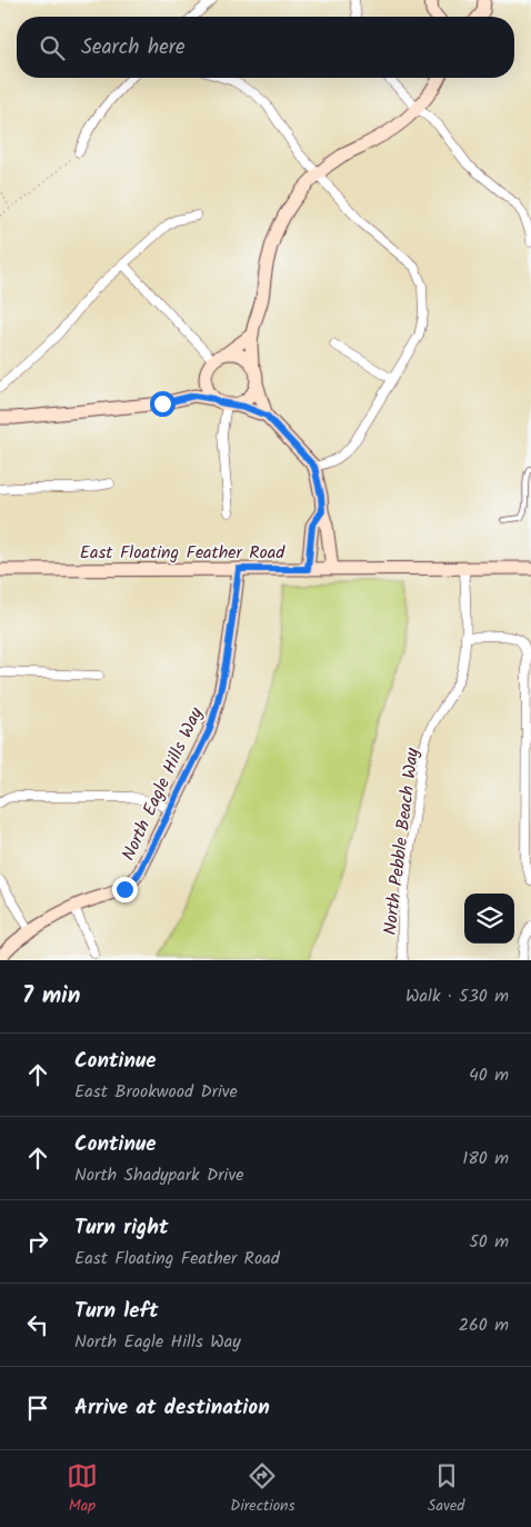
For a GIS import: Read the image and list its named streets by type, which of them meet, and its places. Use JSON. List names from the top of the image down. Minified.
{"streets":{"street":["East Floating Feather Road","North Eagle Hills Way","North Pebble Beach Way"]},"crossings":[["East Floating Feather Road","North Eagle Hills Way"],["East Floating Feather Road","North Pebble Beach Way"]],"page":{"search":"Search here","heading":["7 min","Walk · 530 m"],"list":[["Continue","East Brookwood Drive","40 m"],["Continue","North Shadypark Drive","180 m"],["Turn right","East Floating Feather Road","50 m"],["Turn left","North Eagle Hills Way","260 m"],"Arrive at destination"],"nav":["Map","Directions","Saved"]}}
